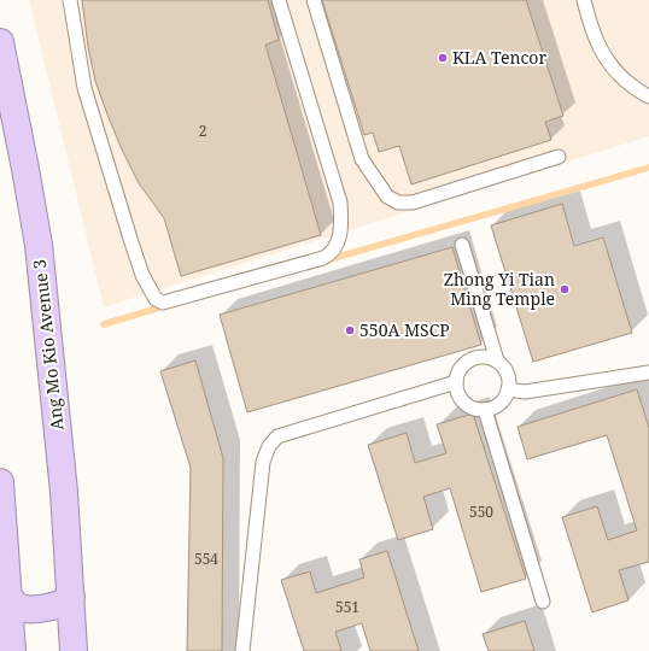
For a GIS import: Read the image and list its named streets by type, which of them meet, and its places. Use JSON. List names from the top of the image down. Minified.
{"streets":{"highway":["Ang Mo Kio Avenue 3"]},"places":["KLA Tencor","Zhong Yi Tian Ming Temple","550A MSCP"],"house_numbers":["2","550","554","551"]}
